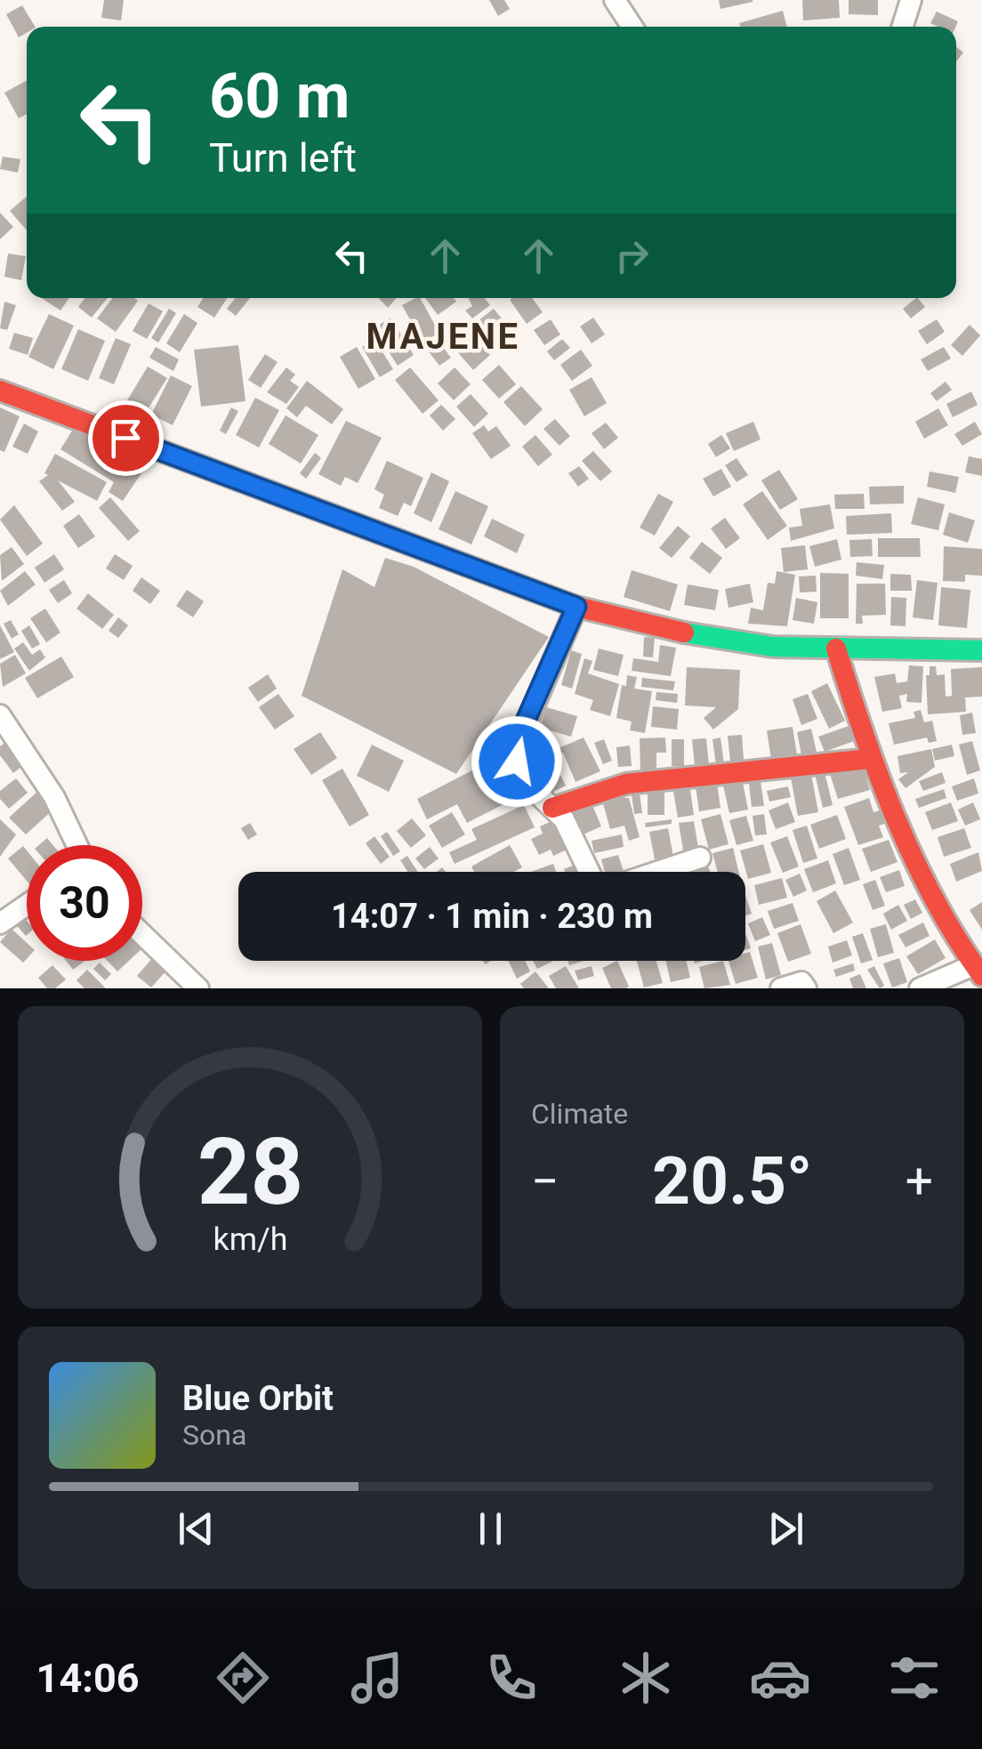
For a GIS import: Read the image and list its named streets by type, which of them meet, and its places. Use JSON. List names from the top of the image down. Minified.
{"districts":["MAJENE"],"page":{"turn":["60 m","Turn left"],"limit":"30","trip":"14:07 · 1 min · 230 m","tile":"Climate","heat":["−","20.5°","+"],"song":["Blue Orbit","Sona"],"tabs":"14:06","gauge":["28","km/h"]}}
